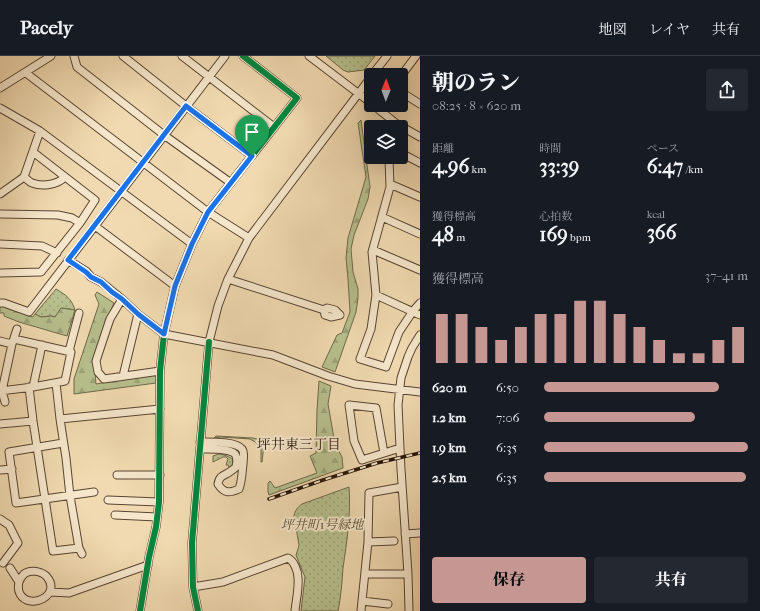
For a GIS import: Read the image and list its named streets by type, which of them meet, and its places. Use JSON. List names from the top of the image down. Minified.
{"districts":["坪井東三丁目"],"parks":["坪井町1号緑地"],"north":"top","page":{"header":"Pacely","nav":["地図","レイヤ","共有"],"heading":["朝のラン","08:25 · 8 × 620 m"],"stats":[["距離","4.96 km"],["時間","33:39"],["ペース","6:47 /km"],["獲得標高","48 m"],["心拍数","169 bpm"],["kcal","366"]],"chart":["獲得標高","37–41 m"],"list":[{"name":"620 m","note":"6:50"},{"name":"1.2 km","note":"7:06"},{"name":"1.9 km","note":"6:35"},{"name":"2.5 km","note":"6:35"}],"buttons":["保存","共有"]}}
